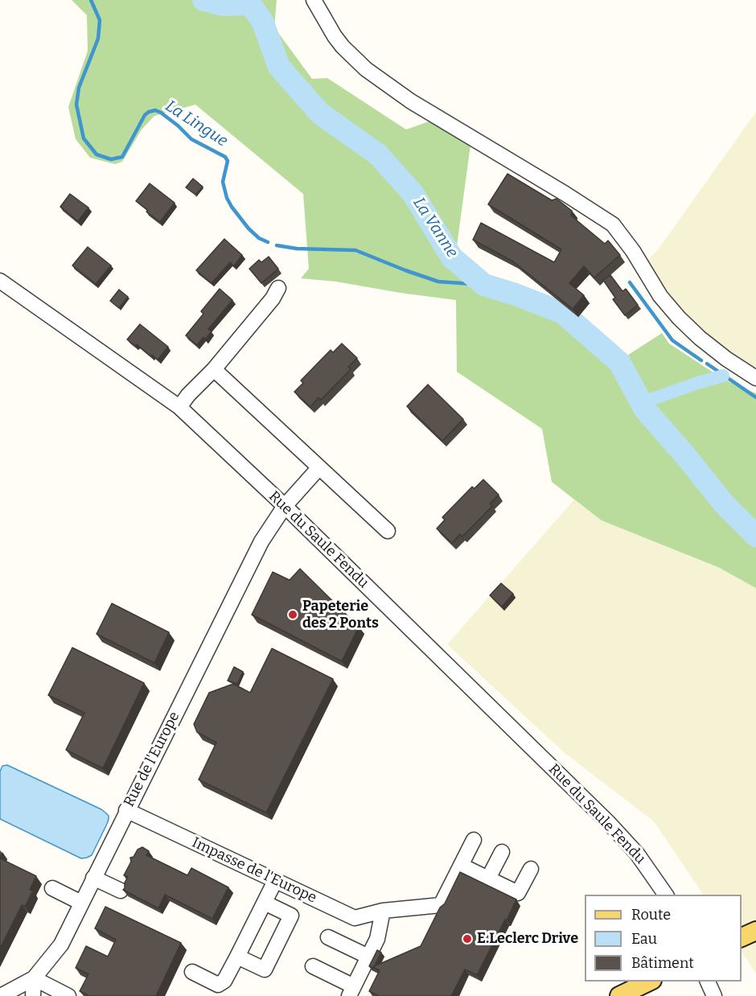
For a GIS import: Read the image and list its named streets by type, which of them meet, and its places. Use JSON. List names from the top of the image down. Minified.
{"streets":{"street":["Rue du Saule Fendu","Rue de l'Europe","Impasse de l'Europe"]},"crossings":[["Rue du Saule Fendu","Rue de l'Europe"],["Rue de l'Europe","Impasse de l'Europe"]],"water":["La Lingue","La Vanne"],"places":["Papeterie des 2 Ponts","E.Leclerc Drive"],"legend":["Route","Eau","Bâtiment"]}
